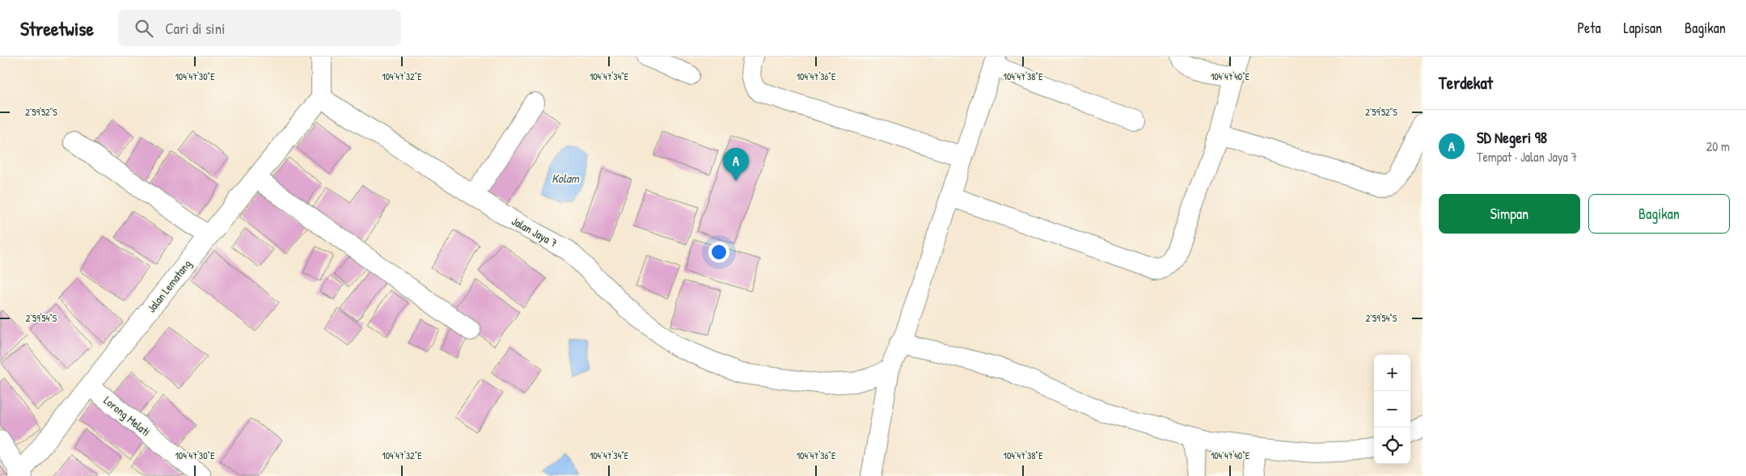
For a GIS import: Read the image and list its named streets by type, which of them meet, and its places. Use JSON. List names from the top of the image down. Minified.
{"streets":{"street":["Jalan Jaya 7","Jalan Lematang","Lorong Melati"]},"crossings":[["Jalan Jaya 7","Jalan Lematang"],["Jalan Lematang","Lorong Melati"]],"water":["Kolam"],"page":{"header":"Streetwise","search":"Cari di sini","nav":["Peta","Lapisan","Bagikan"],"heading":"Terdekat","list":[{"mark":"A","name":"SD Negeri 98","note":"Tempat · Jalan Jaya 7","value":"20 m"}],"pins":"A","buttons":["Simpan","Bagikan"],"map_buttons":["+","−"]},"coordinates":["104°47'30\"E","104°47'32\"E","104°47'34\"E","104°47'36\"E","104°47'38\"E","104°47'40\"E","2°59'52\"S","2°59'54\"S"]}
